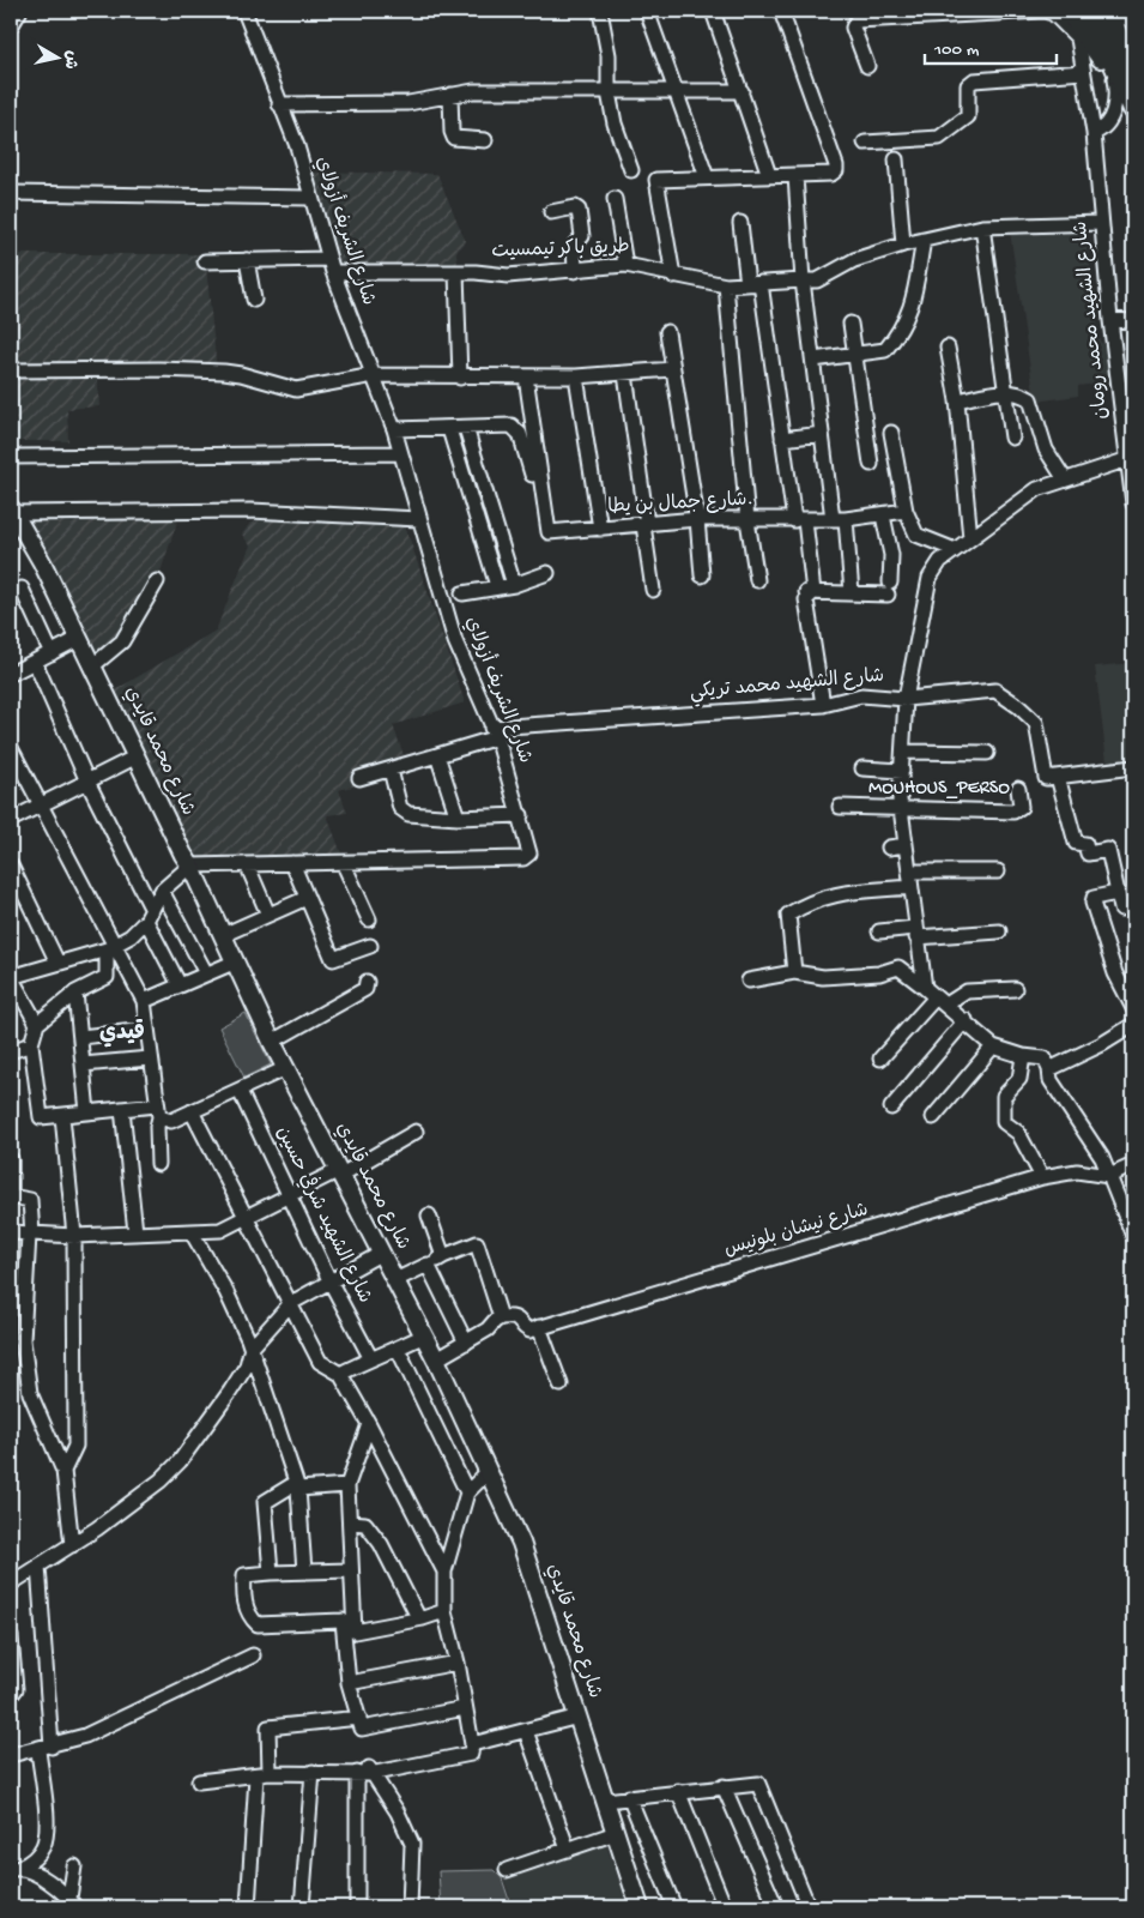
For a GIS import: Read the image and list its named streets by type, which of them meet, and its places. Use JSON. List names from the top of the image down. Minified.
{"streets":{"main road":["شارع محمد قايدي"],"street":["شارع الشريف أزولاي","طريق باكر تيمسيت","شارع الشهيد محمد رومان","شارع جمال بن يطا.","شارع الشهيد محمد تريكي","MOUHOUS_PERSO","شارع الشهيد شرفي حسين","شارع نيشان بلونيس"]},"crossings":[["شارع الشريف أزولاي","طريق باكر تيمسيت"],["شارع الشريف أزولاي","شارع الشهيد محمد تريكي"],["شارع الشريف أزولاي","شارع محمد قايدي"],["طريق باكر تيمسيت","شارع الشهيد محمد رومان"]],"districts":["قيدي"],"scale_bar":"100 m","north":"right"}
